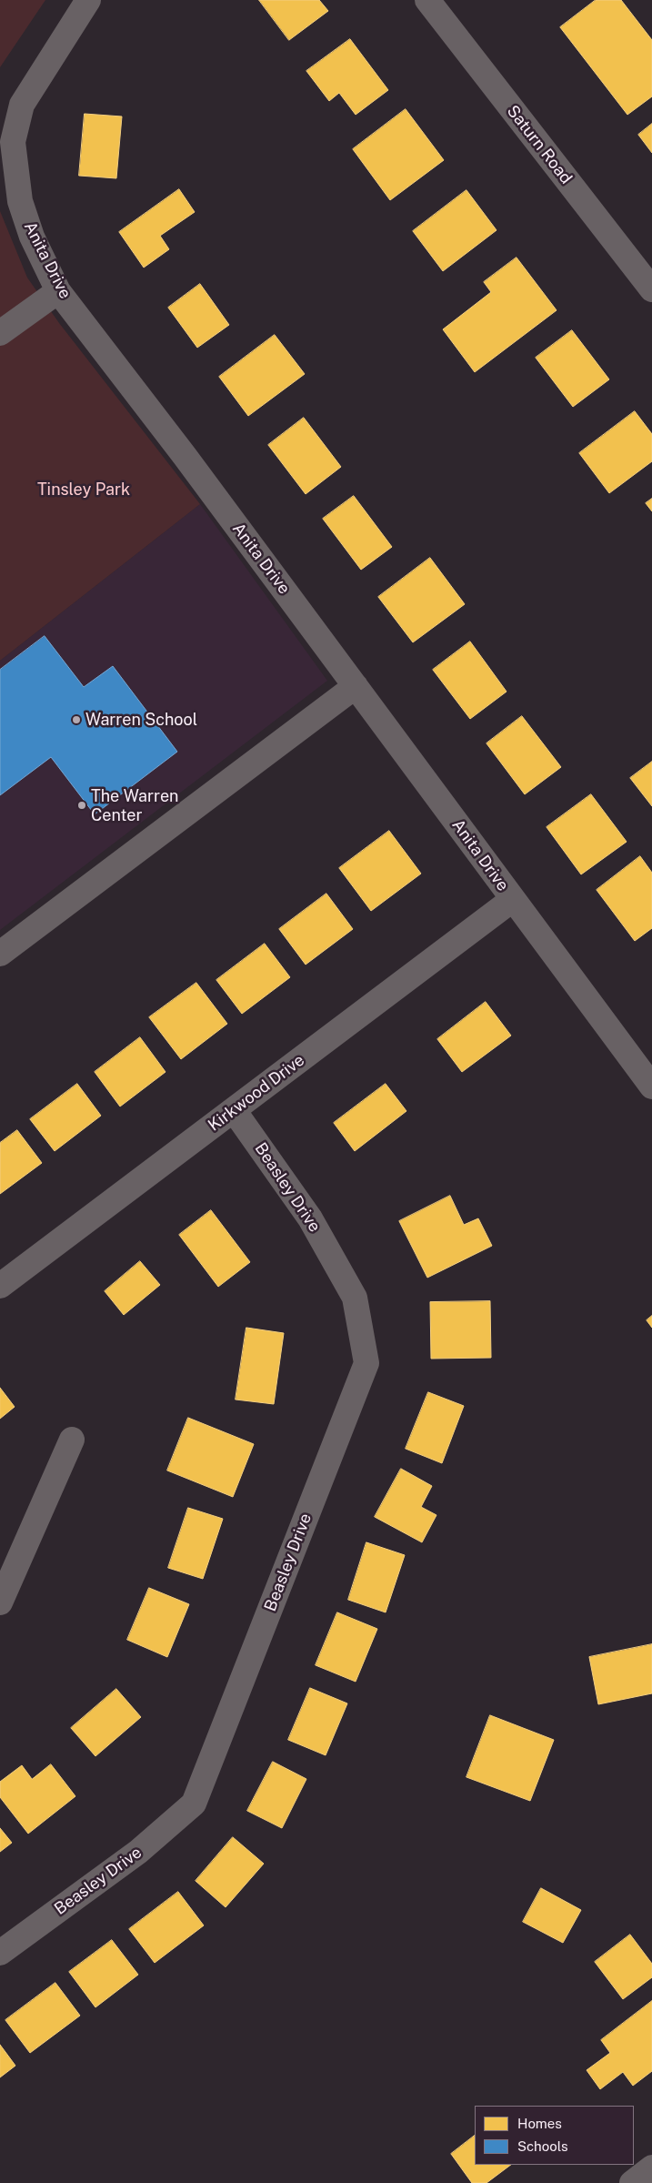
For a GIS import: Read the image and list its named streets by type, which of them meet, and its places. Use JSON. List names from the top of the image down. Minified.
{"streets":{"street":["Saturn Road","Anita Drive","Kirkwood Drive","Beasley Drive"]},"crossings":[["Anita Drive","Kirkwood Drive"],["Kirkwood Drive","Beasley Drive"]],"parks":["Tinsley Park"],"places":["Warren School","The Warren Center"],"legend":["Homes","Schools"]}
